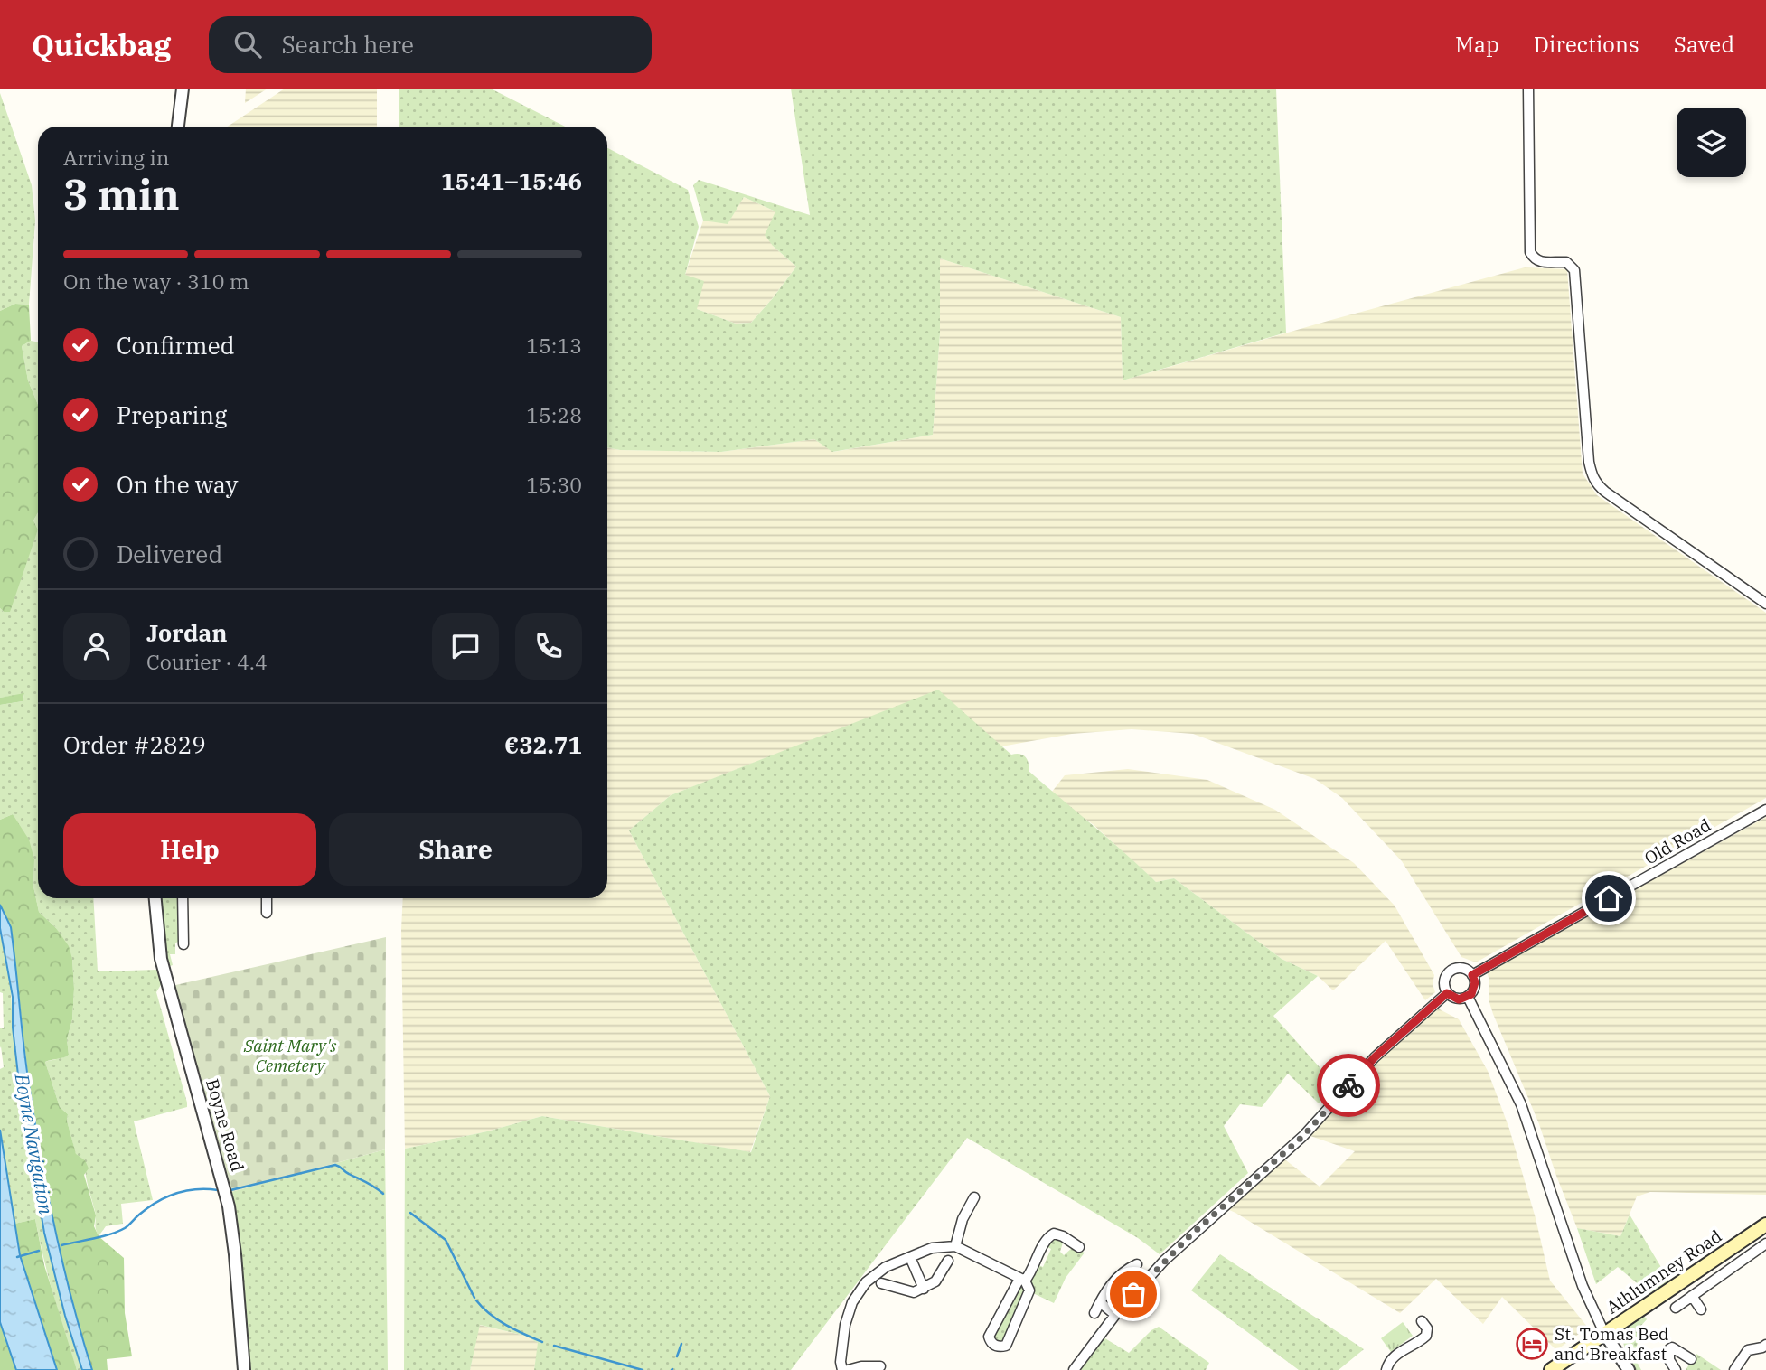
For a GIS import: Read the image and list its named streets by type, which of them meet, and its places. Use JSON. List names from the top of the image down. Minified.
{"streets":{"main road":["Athlumney Road"],"street":["Old Road","Boyne Road"]},"water":["Boyne Navigation"],"parks":["Saint Mary's Cemetery"],"places":{"hotel":["St. Tomas Bed and Breakfast"]},"page":{"header":"Quickbag","search":"Search here","nav":["Map","Directions","Saved"],"heading":["3 min","Arriving in","15:41–15:46"],"panel":["Jordan","Courier · 4.4","Order #2829","€32.71"],"bar":"On the way · 310 m","list":[["Confirmed","15:13"],["Preparing","15:28"],["On the way","15:30"],"Delivered"],"buttons":["Help","Share"]}}
